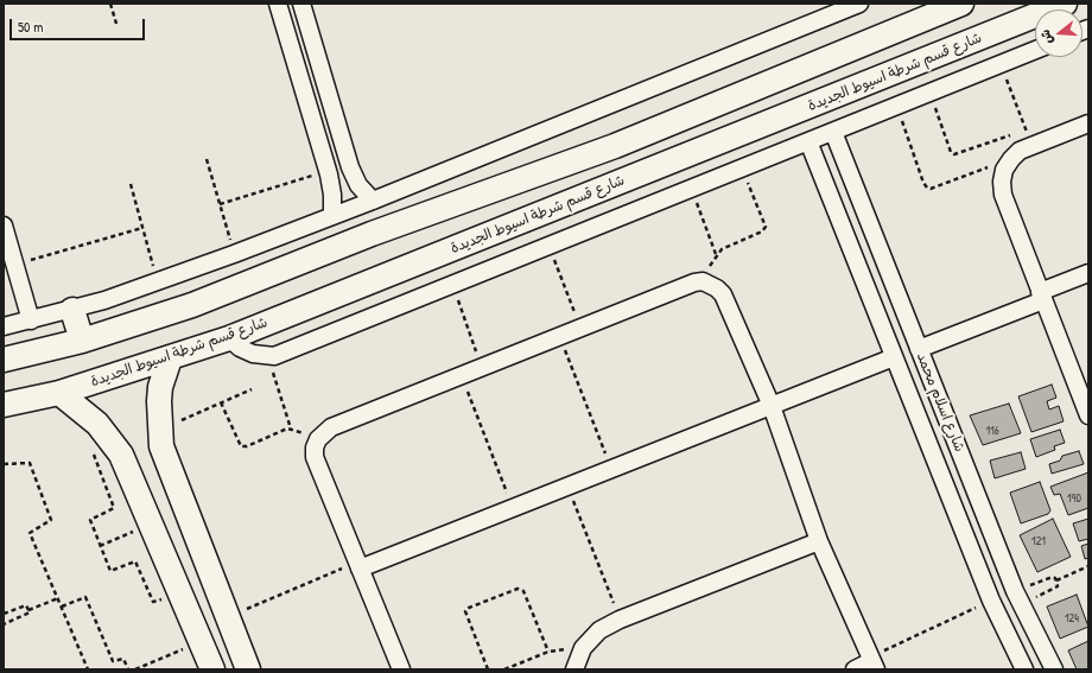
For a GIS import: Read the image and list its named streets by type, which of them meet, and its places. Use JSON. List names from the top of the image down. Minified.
{"streets":{"main road":["شارع قسم شرطة اسيوط الجديدة"],"street":["شارع اسلام محمد"]},"house_numbers":["116","190","121","124"],"scale_bar":"50 m","north":"left"}
